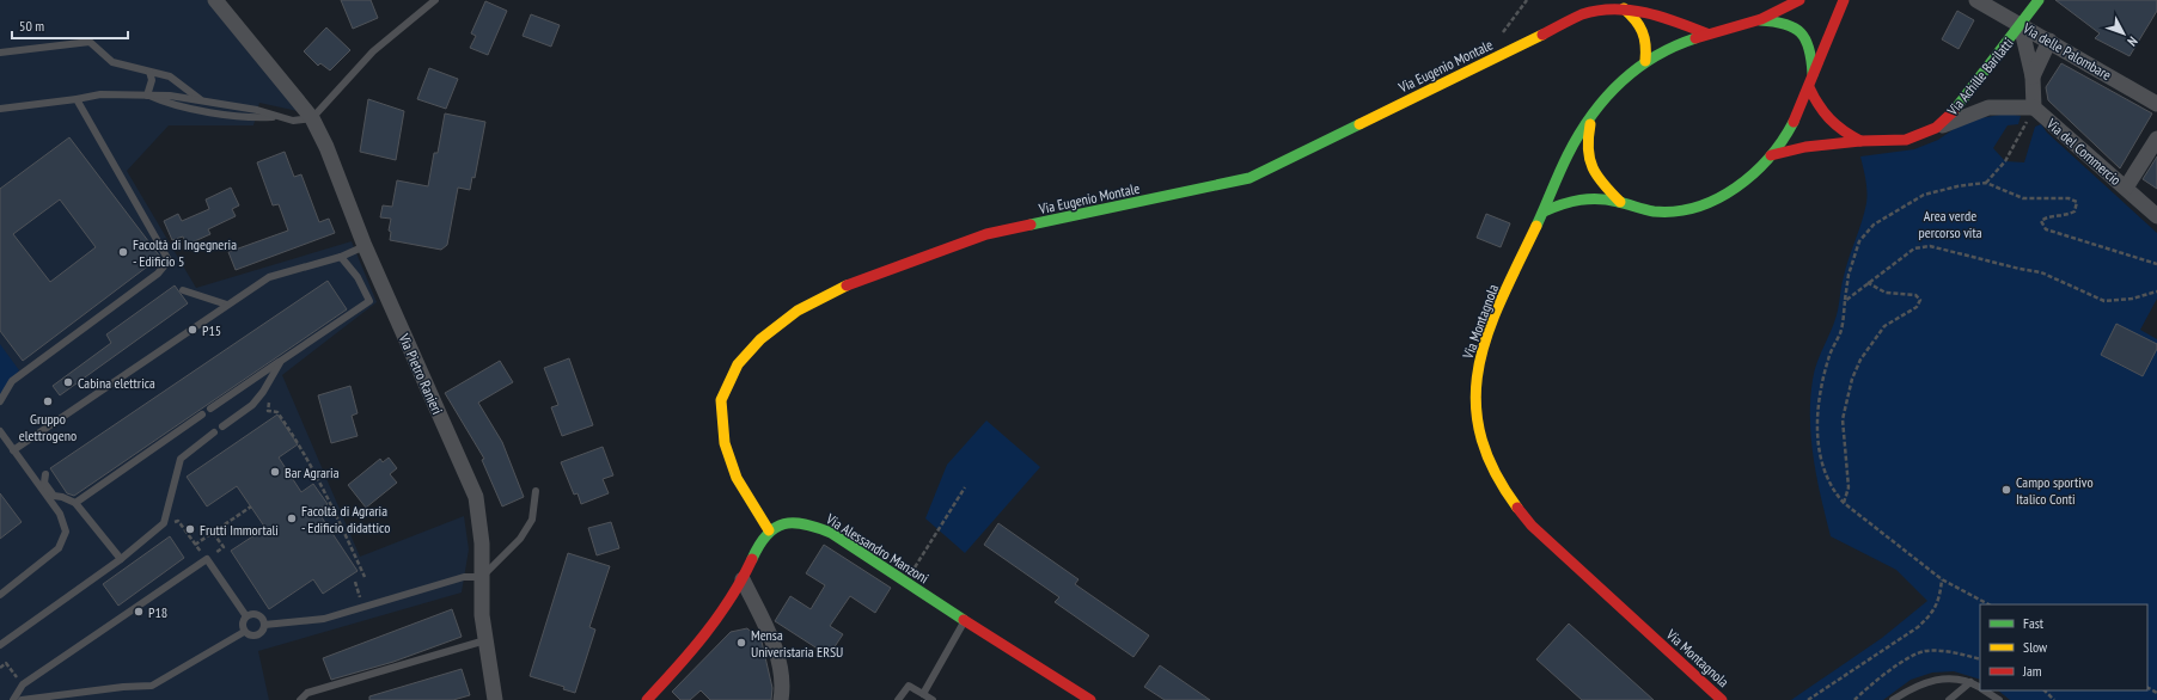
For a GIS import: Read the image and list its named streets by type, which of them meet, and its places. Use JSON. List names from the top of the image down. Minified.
{"streets":{"street":["Via delle Palombare","Via Eugenio Montale","Via Achille Barilatti","Via del Commercio","Via Montagnola","Via Pietro Ranieri","Via Alessandro Manzoni"]},"crossings":[["Via delle Palombare","Via Achille Barilatti"],["Via delle Palombare","Via del Commercio"],["Via Eugenio Montale","Via Montagnola"],["Via Eugenio Montale","Via Alessandro Manzoni"],["Via Achille Barilatti","Via del Commercio"],["Via Achille Barilatti","Via Montagnola"]],"parks":["Area verde percorso vita"],"places":["Facoltà di Ingegneria - Edificio 5","P15","Cabina elettrica","Gruppo elettrogeno","Bar Agraria","Campo sportivo Italico Conti","Facoltà di Agraria - Edificio didattico","Frutti Immortali","P18","Mensa Univeristaria ERSU"],"legend":["Fast","Slow","Jam"],"scale_bar":"50 m","north":"bottom right"}
